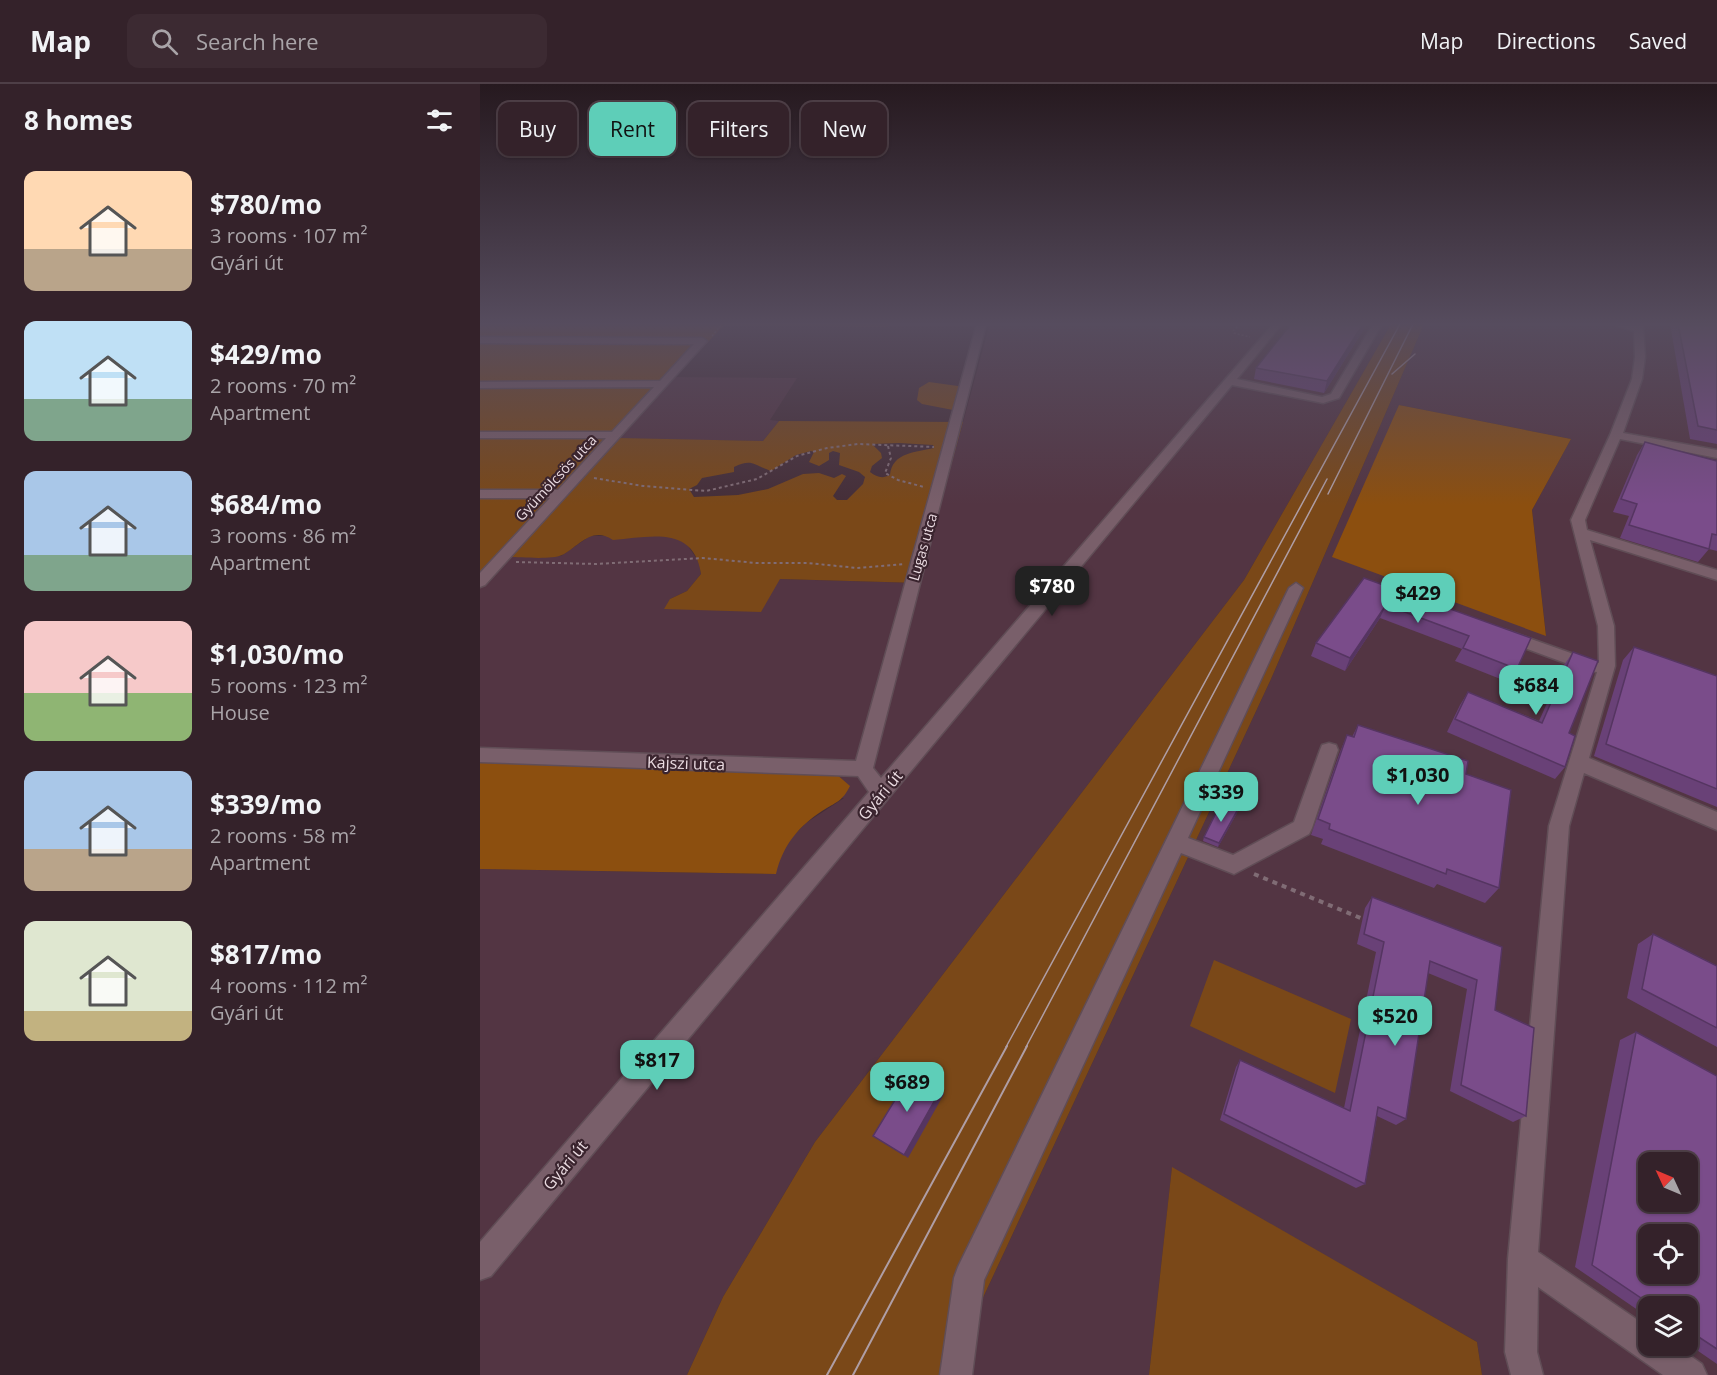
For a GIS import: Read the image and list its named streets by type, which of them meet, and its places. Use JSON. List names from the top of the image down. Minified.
{"streets":{"street":["Gyümölcsös utca","Lugas utca","Kajszi utca","Gyári út"]},"crossings":[["Lugas utca","Kajszi utca"]],"north":"top left","page":{"header":"Map","search":"Search here","nav":["Map","Directions","Saved"],"heading":"8 homes","chip":["Buy","Rent","Filters","New"],"list":[{"name":"$780/mo","note":"3 rooms · 107 m² · Gyári út"},{"name":"$429/mo","note":"2 rooms · 70 m² · Apartment"},{"name":"$684/mo","note":"3 rooms · 86 m² · Apartment"},{"name":"$1,030/mo","note":"5 rooms · 123 m² · House"},{"name":"$339/mo","note":"2 rooms · 58 m² · Apartment"},{"name":"$817/mo","note":"4 rooms · 112 m² · Gyári út"}],"price":["$780","$429","$684","$1,030","$339","$520","$817","$689"]}}
